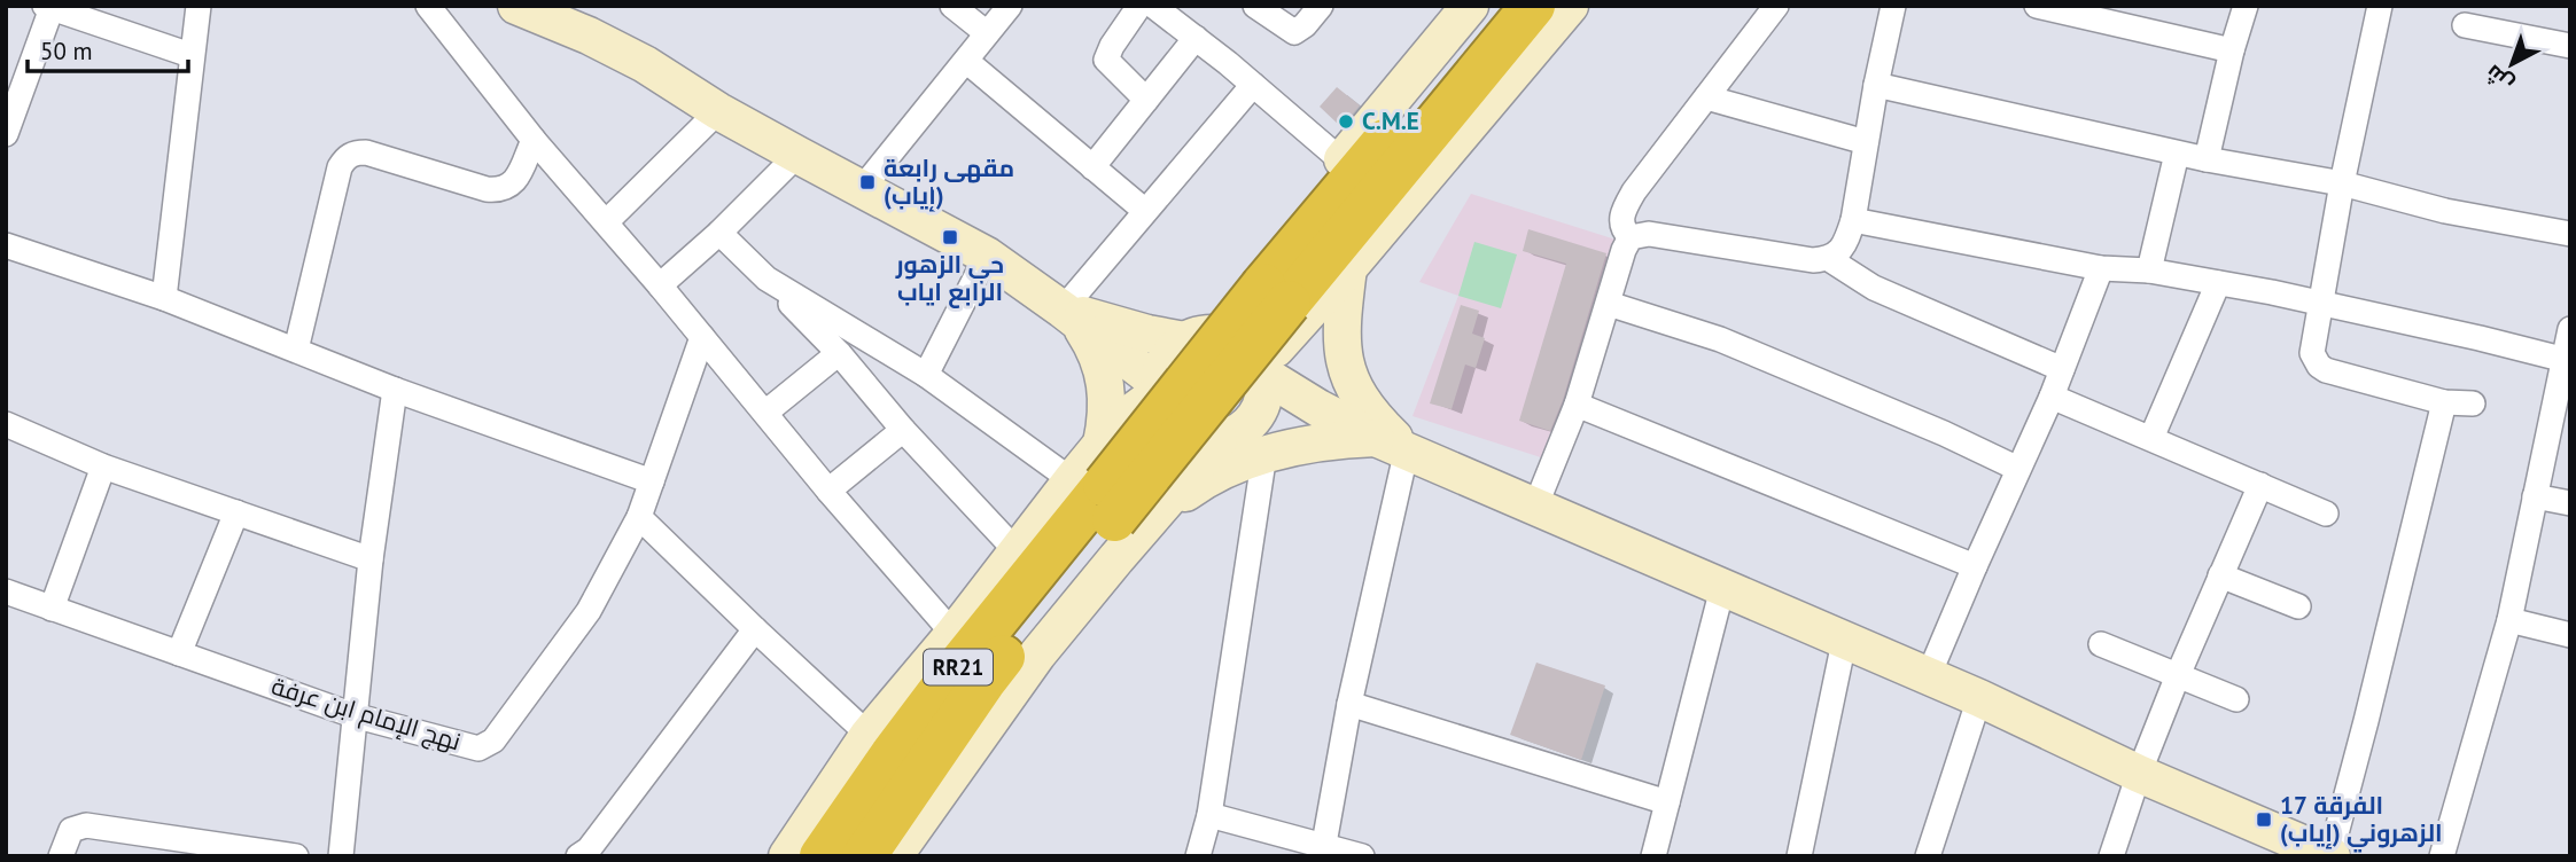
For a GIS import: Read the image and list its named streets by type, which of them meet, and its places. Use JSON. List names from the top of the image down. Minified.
{"streets":{"highway":["RR21"],"street":["نهج الإمام ابن عرفة"]},"places":{"other":["C.M.E"],"transit":["مقهى رابعة (إياب)","حي الزهور الرابع اياب","الفرقة 17 الزهروني (إياب)"]},"scale_bar":"50 m","north":"bottom left"}
